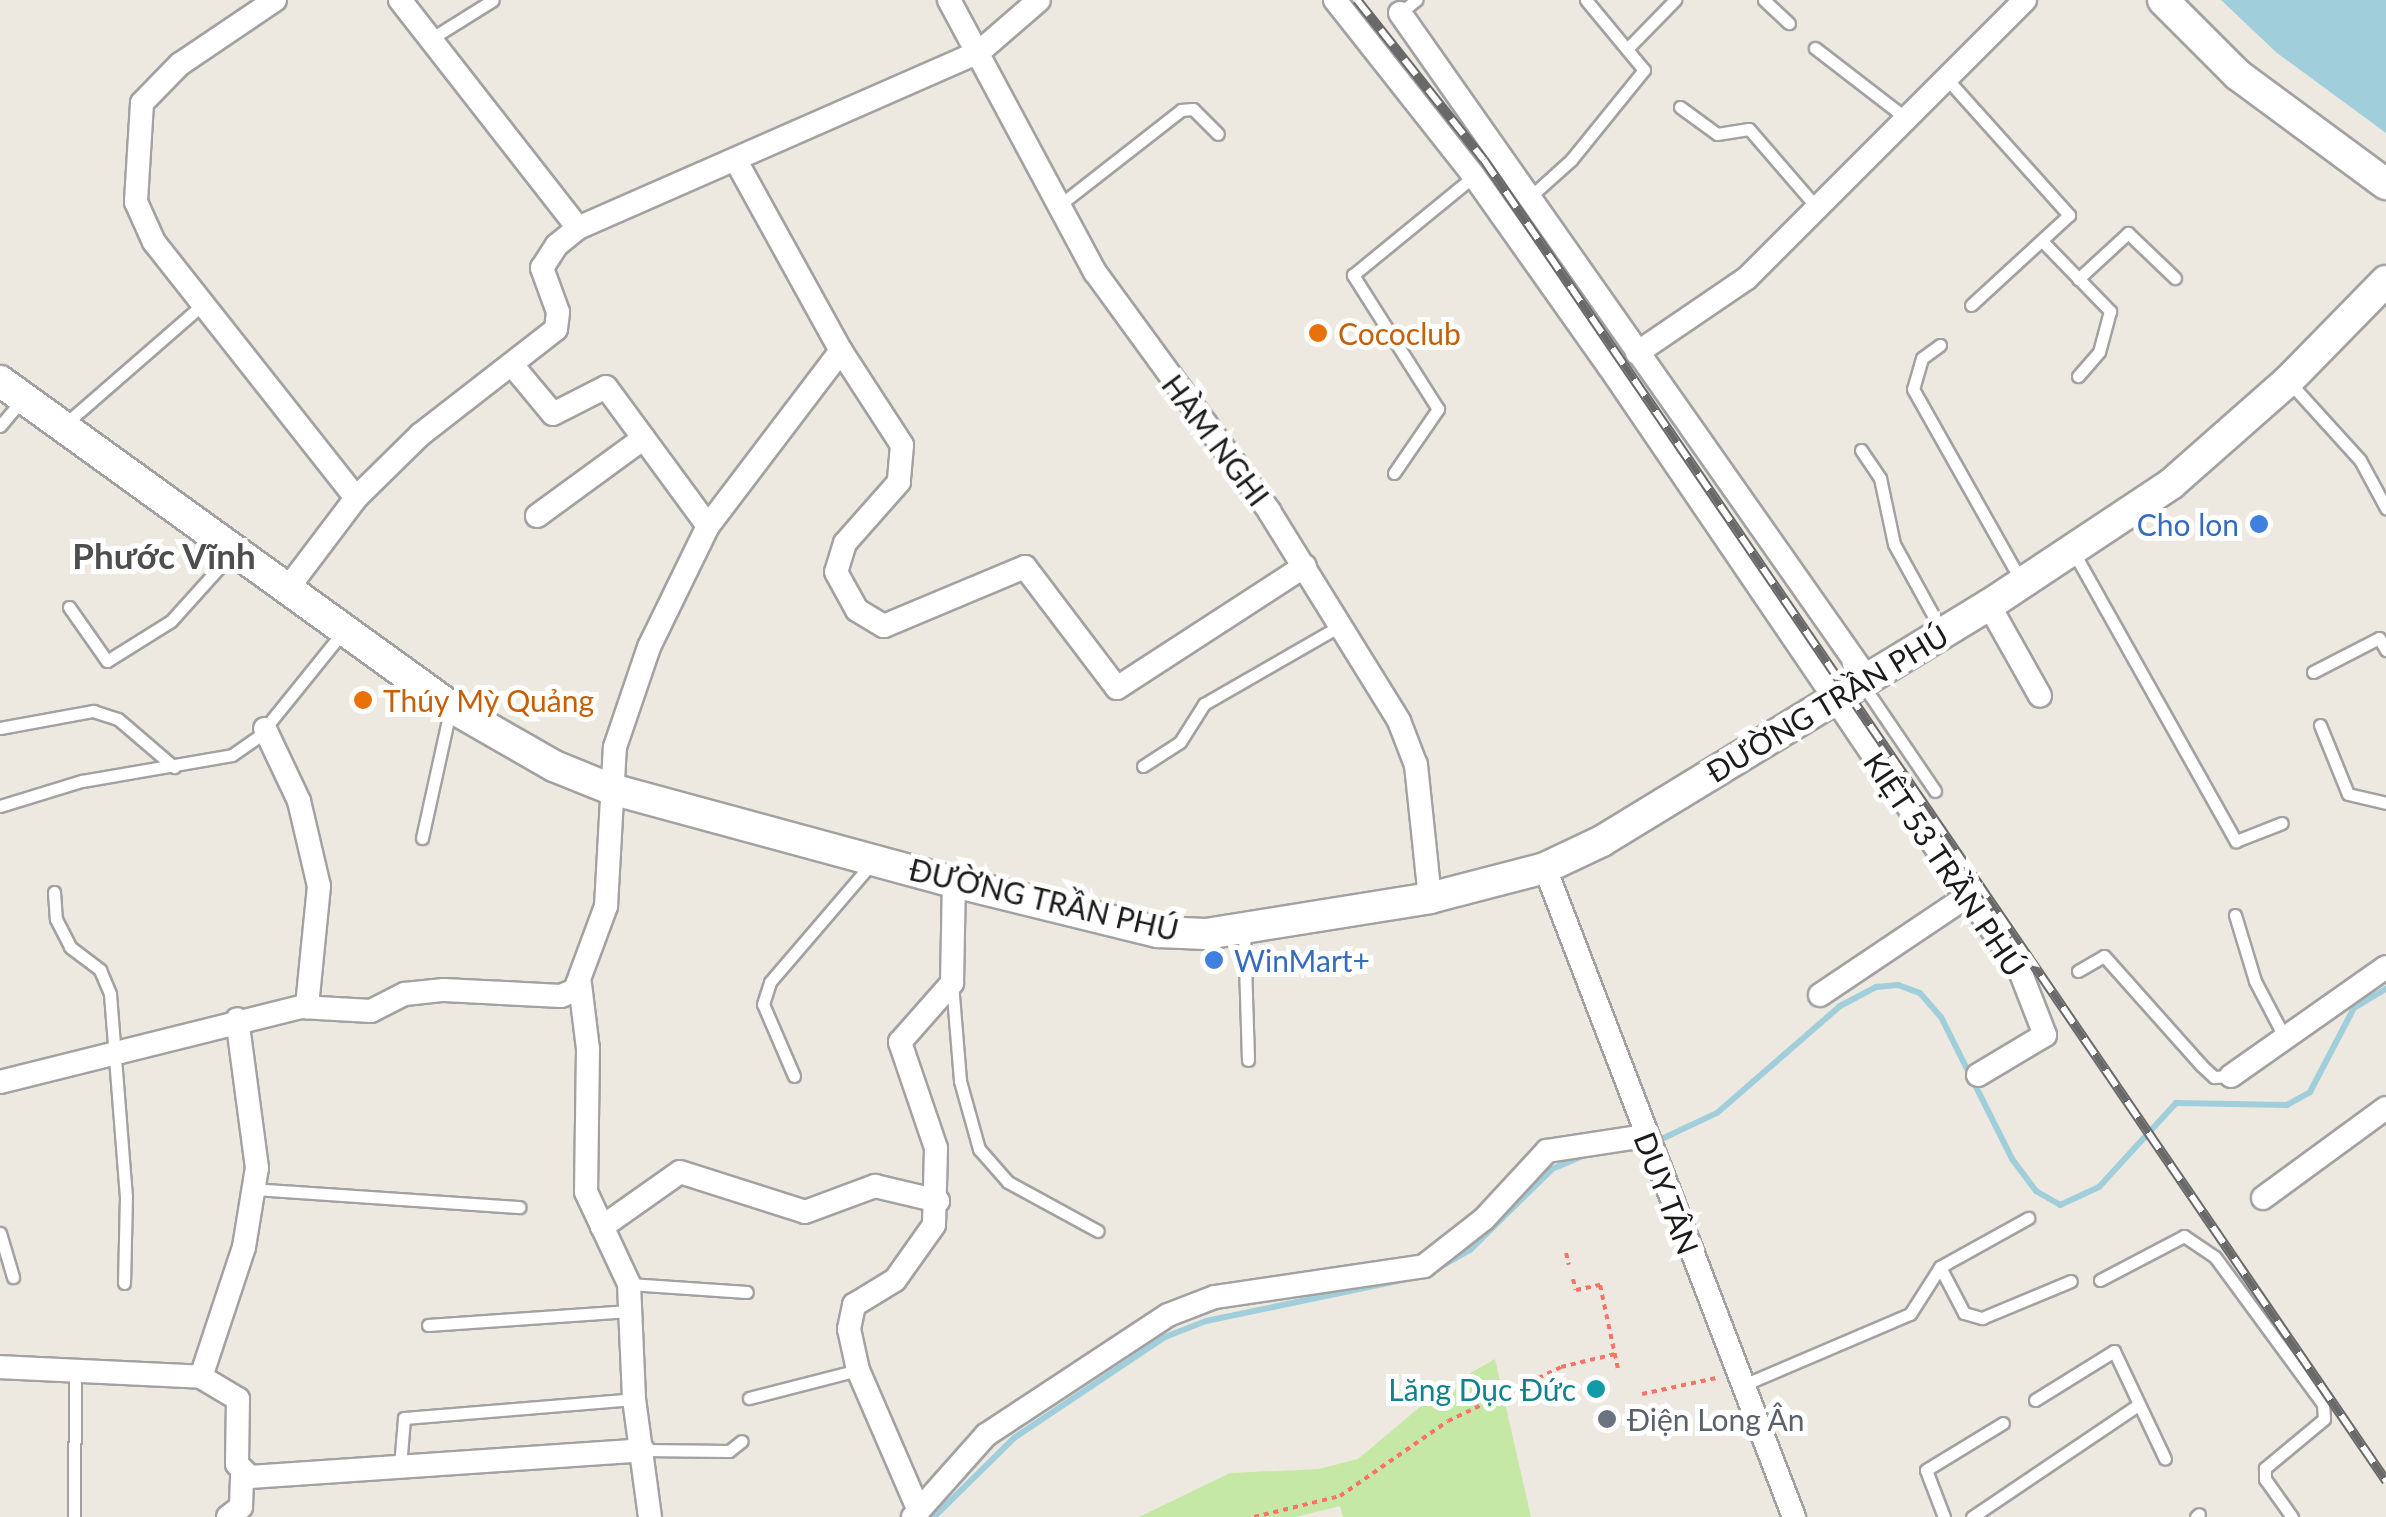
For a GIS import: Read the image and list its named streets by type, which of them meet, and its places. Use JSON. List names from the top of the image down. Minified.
{"streets":{"street":["HÀM NGHI","ĐƯỜNG TRẦN PHÚ","KIỆT 53 TRẦN PHÚ","DUY TÂN"]},"crossings":[["HÀM NGHI","ĐƯỜNG TRẦN PHÚ"],["ĐƯỜNG TRẦN PHÚ","KIỆT 53 TRẦN PHÚ"],["ĐƯỜNG TRẦN PHÚ","DUY TÂN"]],"districts":["Phước Vĩnh"],"places":["Cococlub","Cho lon","Thúy Mỳ Quảng","WinMart+","Lăng Dục Đức","Điện Long Ân"]}
